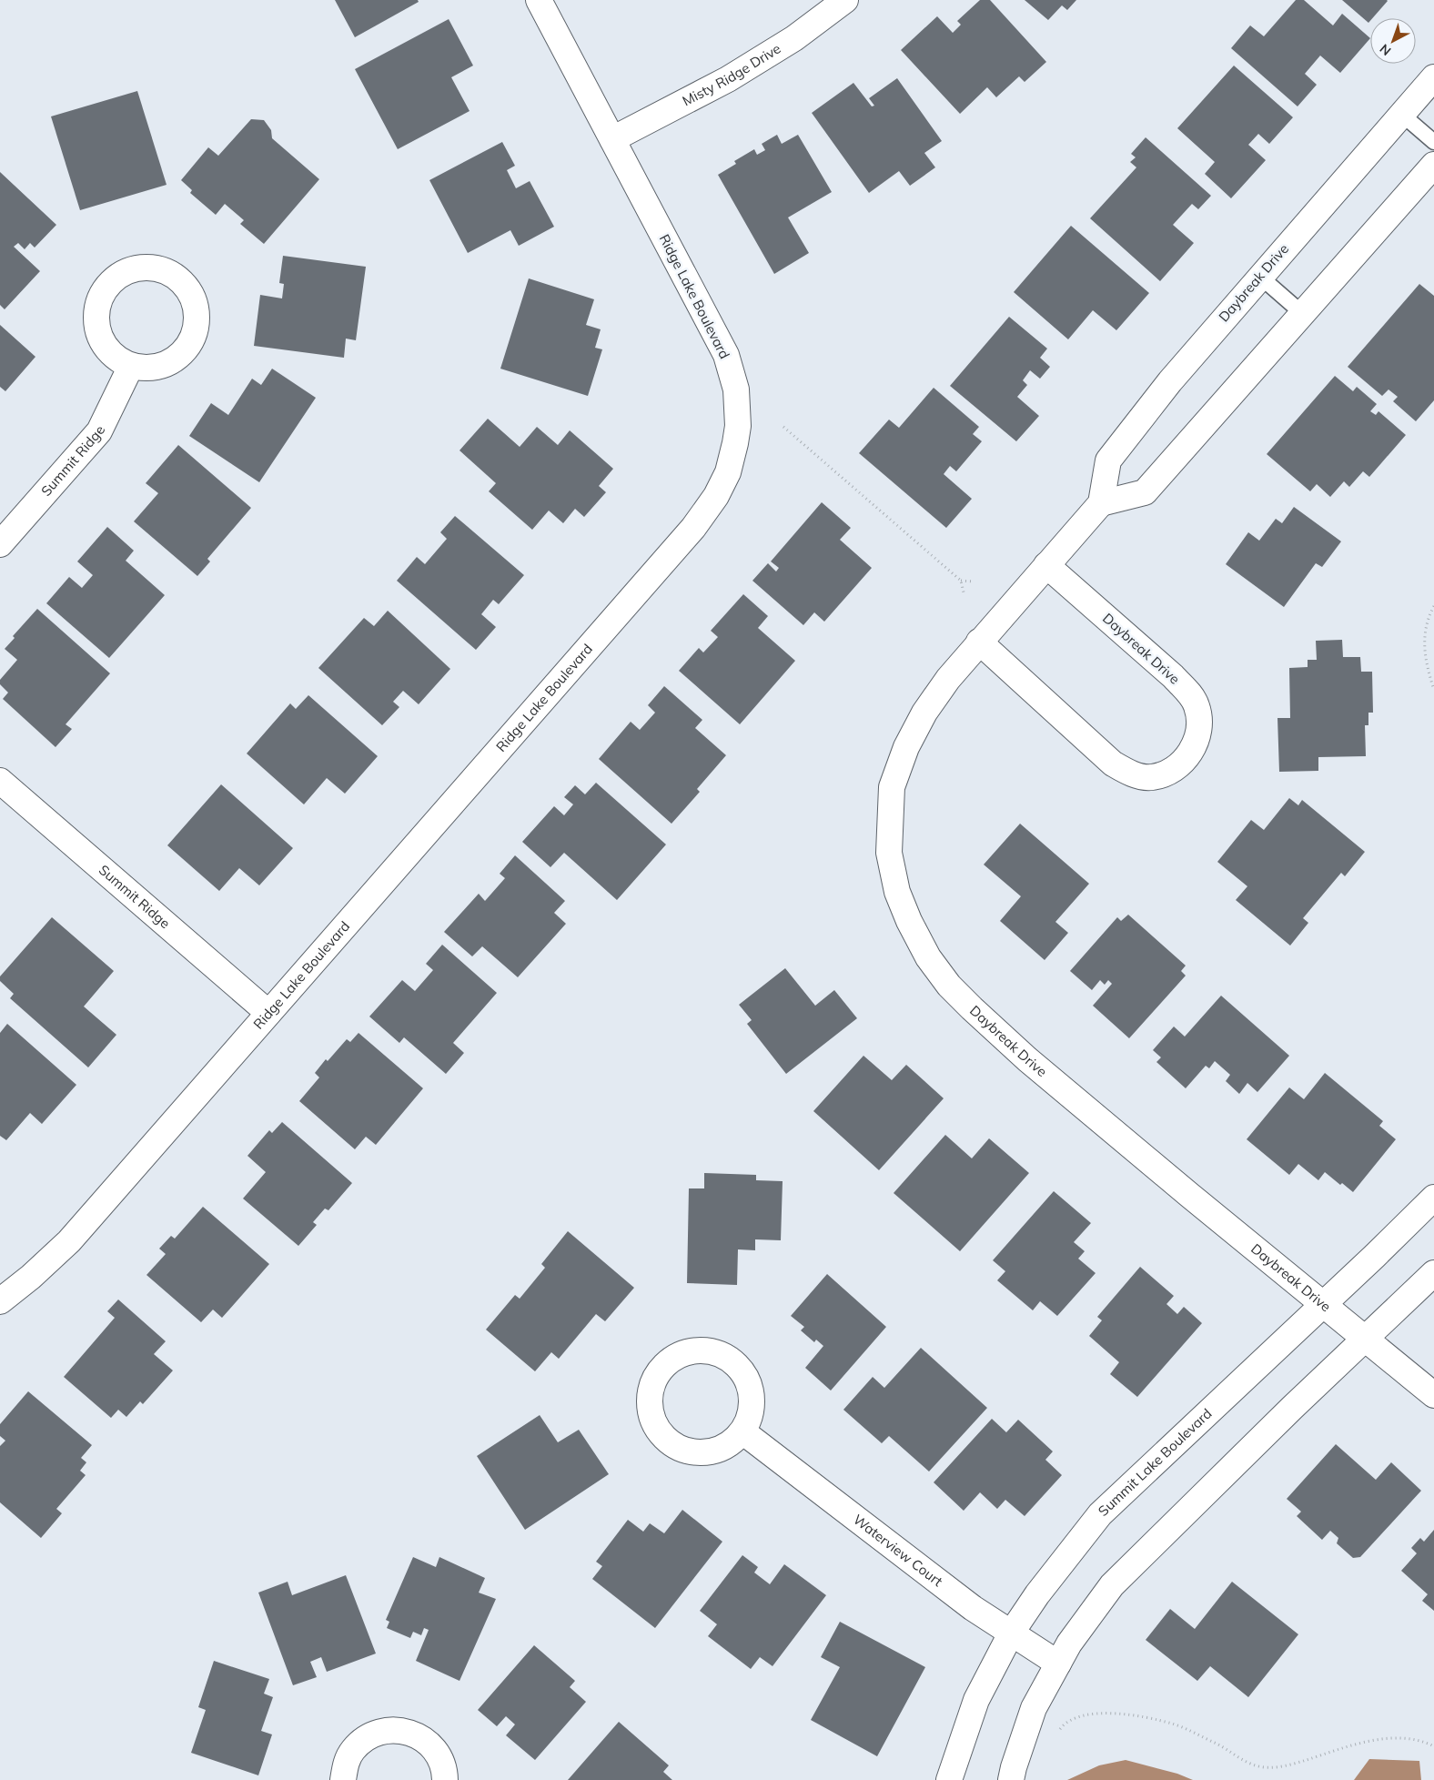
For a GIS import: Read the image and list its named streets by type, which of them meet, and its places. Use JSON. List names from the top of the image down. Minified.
{"streets":{"street":["Misty Ridge Drive","Daybreak Drive","Ridge Lake Boulevard","Summit Ridge","Summit Lake Boulevard","Waterview Court"]},"crossings":[["Misty Ridge Drive","Ridge Lake Boulevard"],["Daybreak Drive","Summit Lake Boulevard"],["Ridge Lake Boulevard","Summit Ridge"],["Summit Lake Boulevard","Waterview Court"]],"north":"bottom left"}
